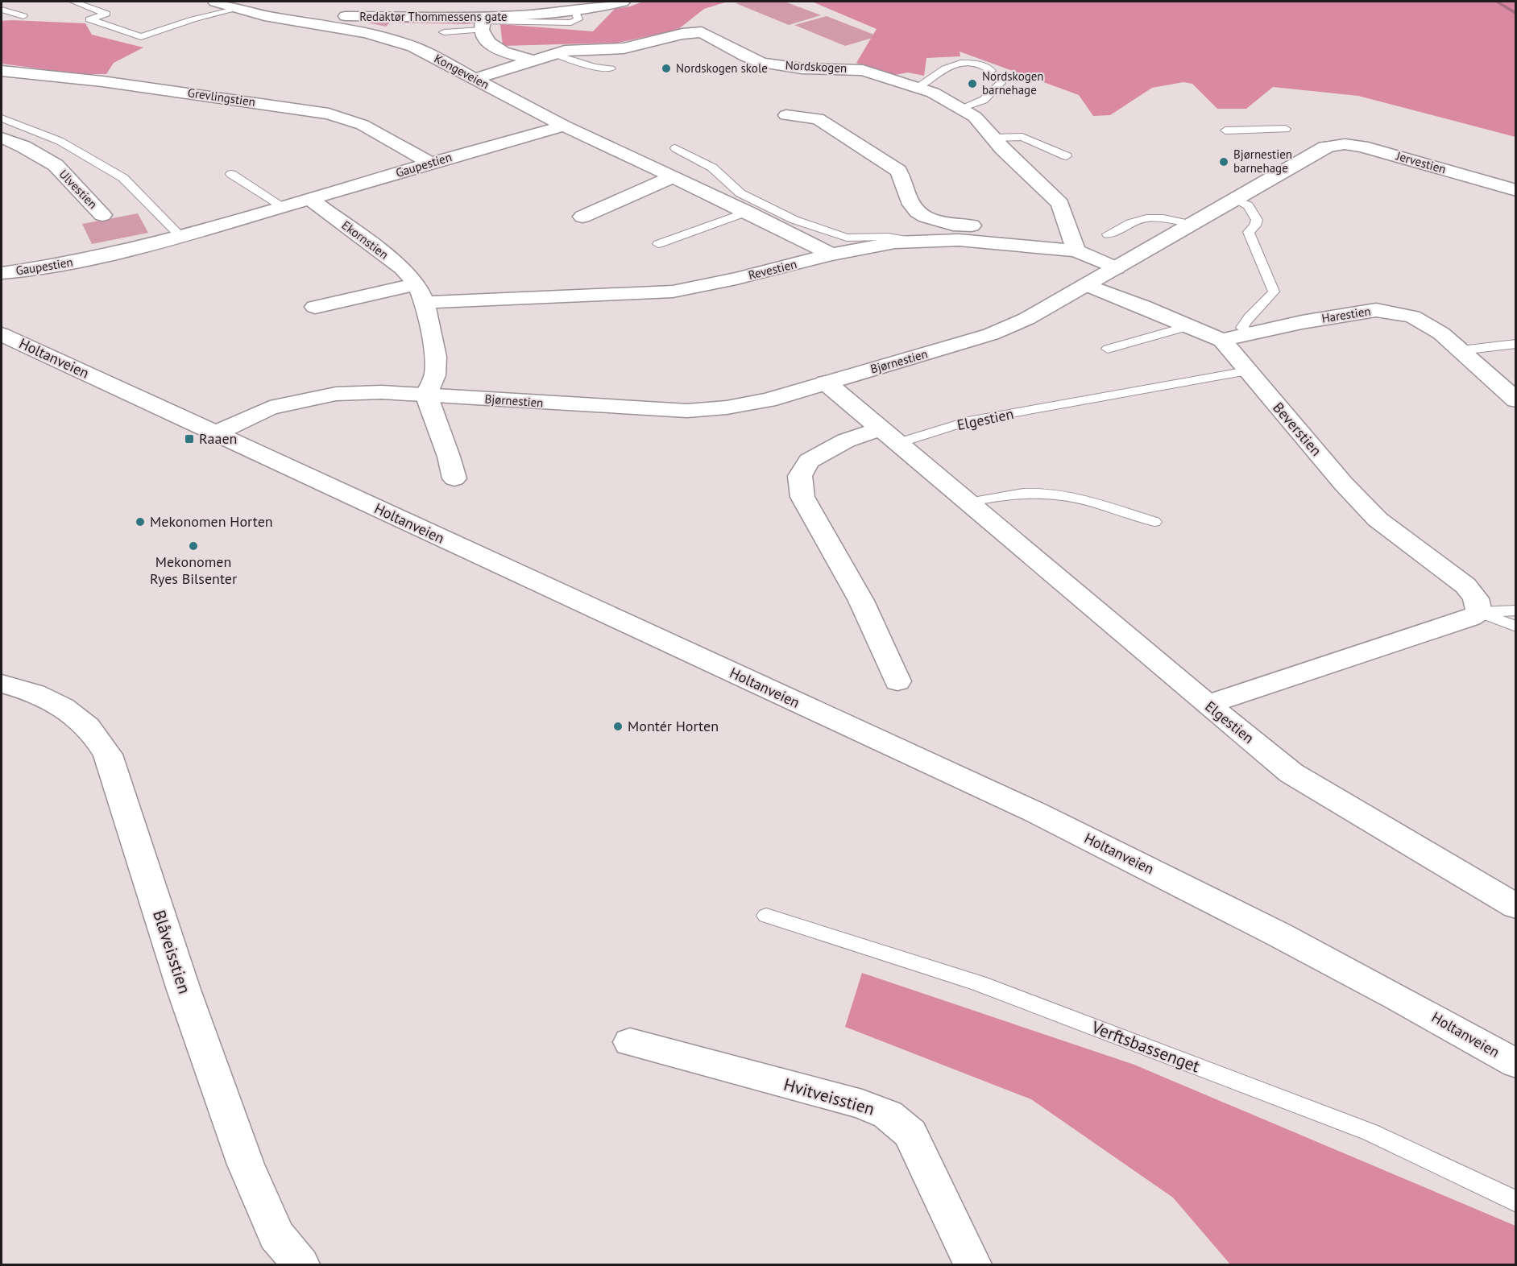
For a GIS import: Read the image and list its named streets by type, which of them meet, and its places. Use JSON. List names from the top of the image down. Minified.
{"streets":{"street":["Redaktør Thommessens gate","Nordskogen","Kongeveien","Grevlingstien","Jervestien","Gaupestien","Ulvestien","Ekornstien","Revestien","Harestien","Holtanveien","Bjørnestien","Elgestien","Beverstien","Blåveisstien","Hvitveisstien"],"lane":["Verftsbassenget"]},"crossings":[["Redaktør Thommessens gate","Kongeveien"],["Nordskogen","Kongeveien"],["Nordskogen","Revestien"],["Kongeveien","Gaupestien"],["Kongeveien","Revestien"],["Grevlingstien","Gaupestien"],["Jervestien","Bjørnestien"],["Gaupestien","Ekornstien"],["Ekornstien","Revestien"],["Ekornstien","Bjørnestien"],["Revestien","Bjørnestien"],["Harestien","Beverstien"],["Holtanveien","Bjørnestien"],["Bjørnestien","Elgestien"],["Bjørnestien","Beverstien"],["Elgestien","Beverstien"]],"places":{"other":["Nordskogen skole","Nordskogen barnehage","Bjørnestien barnehage","Mekonomen Horten","Mekonomen Ryes Bilsenter","Montér Horten"],"transit":["Raaen"]}}
